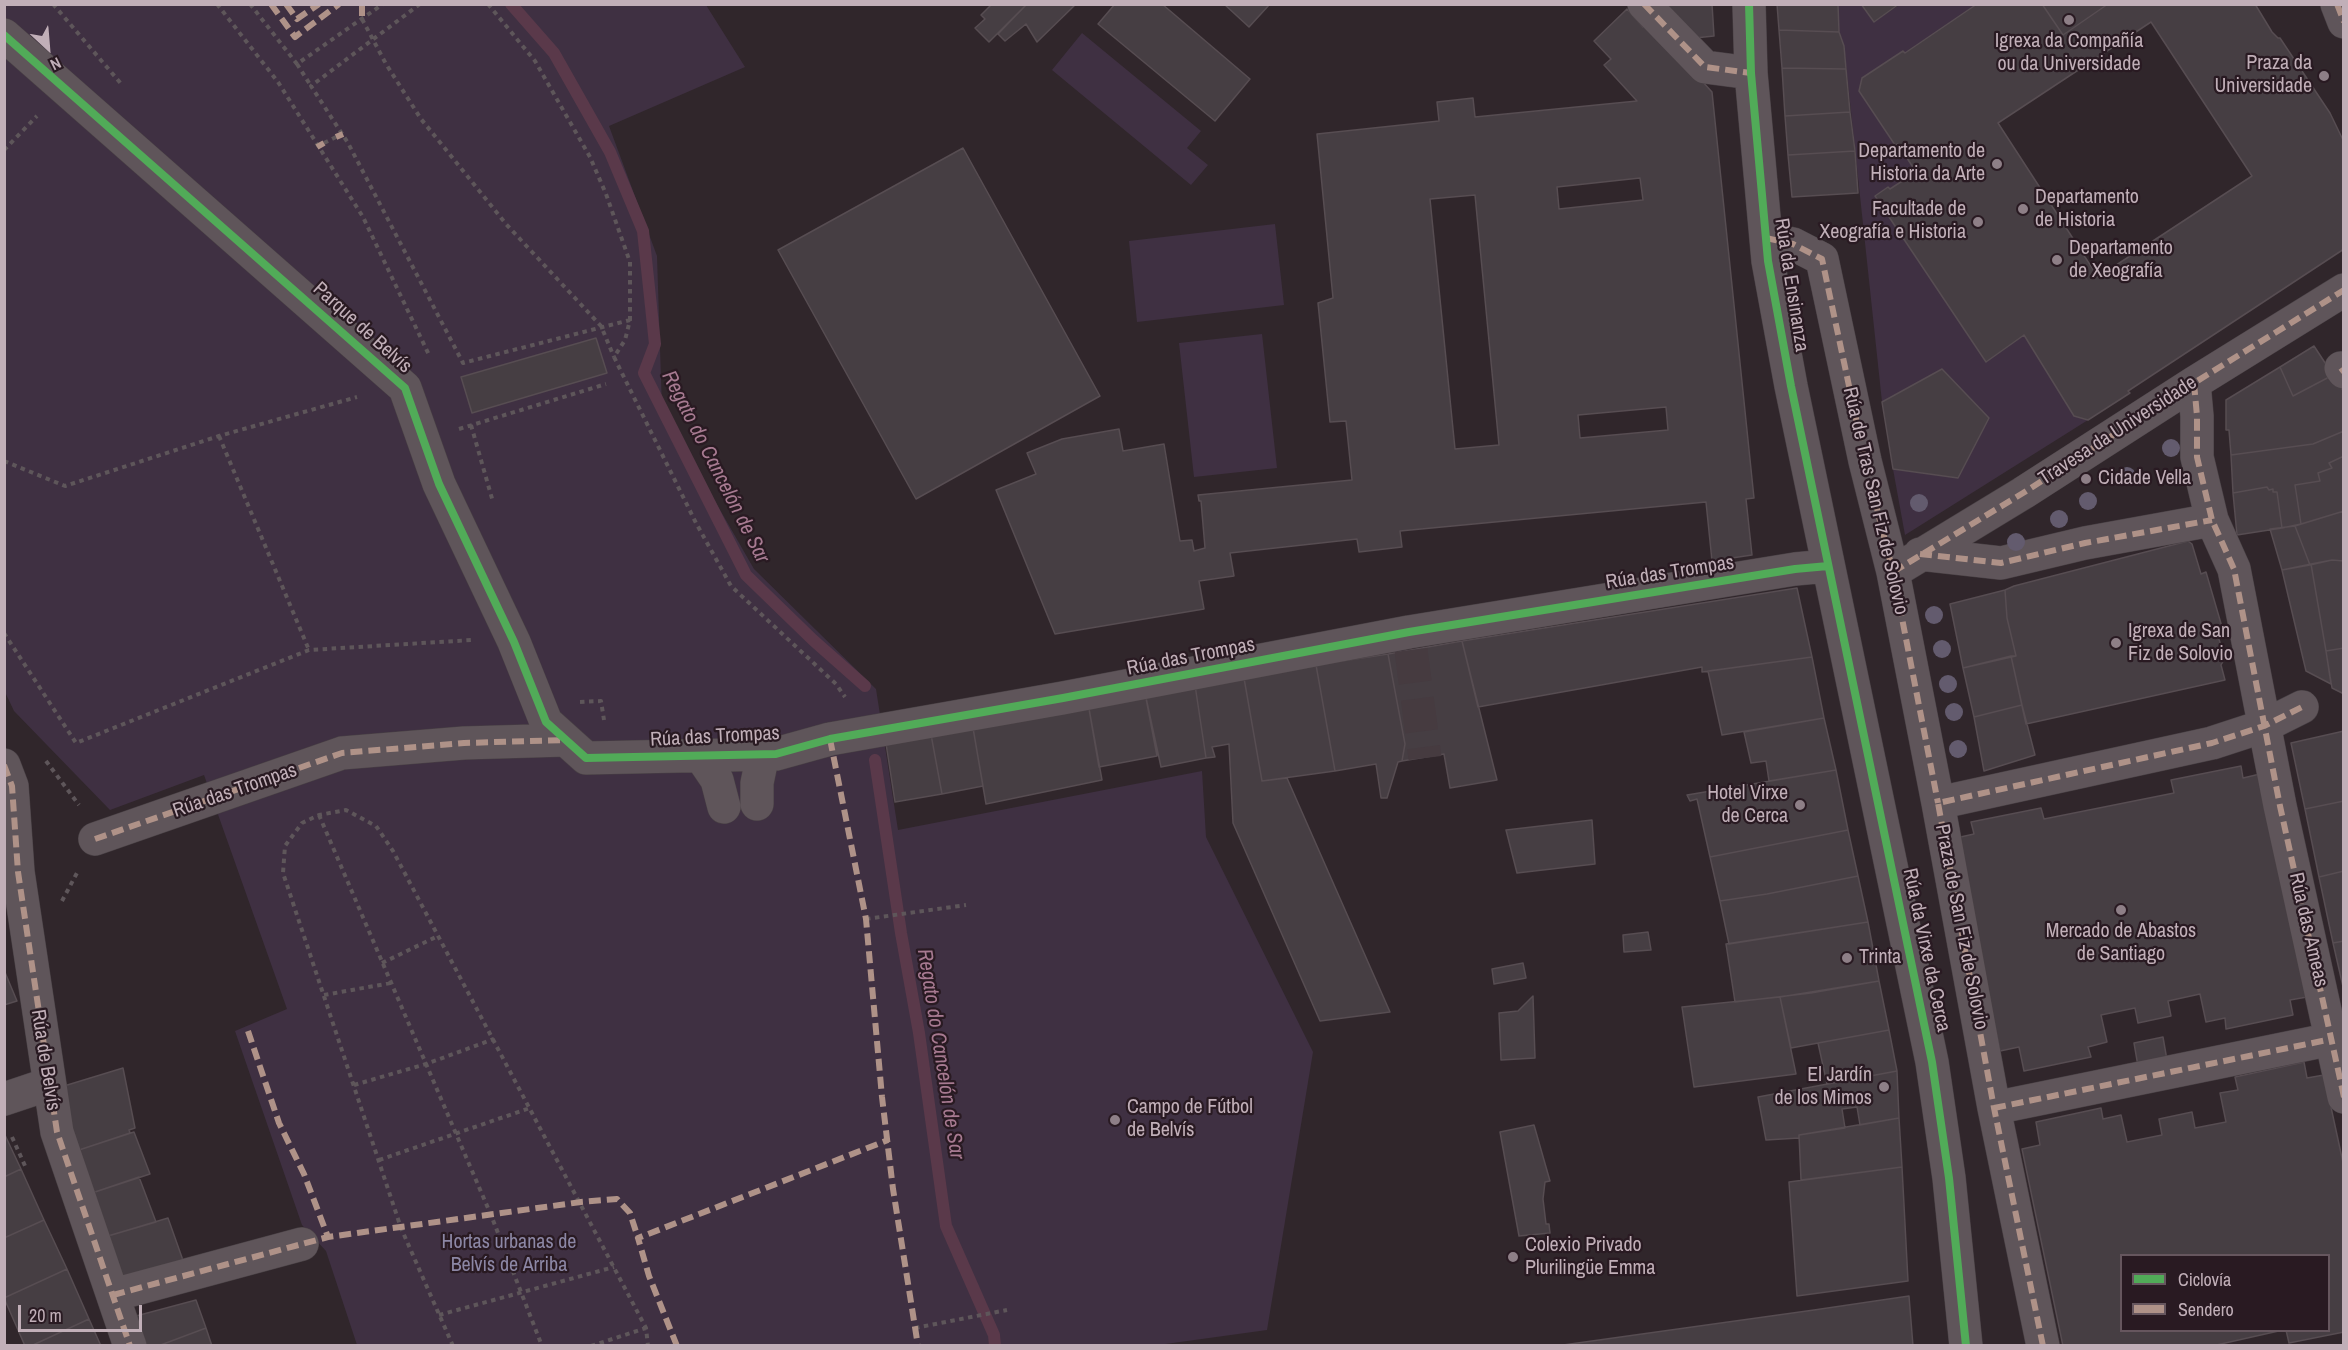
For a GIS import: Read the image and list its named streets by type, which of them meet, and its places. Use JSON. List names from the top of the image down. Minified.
{"streets":{"street":["Rúa da Ensinanza","Parque de Belvís","Travesa da Universidade","Rúa de Tras San Fiz de Solovio","Rúa das Trompas","Praza de San Fiz de Solovio","Rúa das Ameas","Rúa da Virxe da Cerca","Rúa de Belvís"]},"crossings":[["Rúa da Ensinanza","Rúa de Tras San Fiz de Solovio"],["Rúa da Ensinanza","Rúa das Trompas"],["Rúa da Ensinanza","Rúa da Virxe da Cerca"],["Parque de Belvís","Rúa das Trompas"],["Travesa da Universidade","Rúa de Tras San Fiz de Solovio"],["Rúa de Tras San Fiz de Solovio","Praza de San Fiz de Solovio"],["Rúa das Trompas","Rúa da Virxe da Cerca"],["Praza de San Fiz de Solovio","Rúa das Ameas"]],"water":["Regato do Cancelón de Sar"],"parks":["Hortas urbanas de Belvís de Arriba"],"places":["Igrexa da Compañía ou da Universidade","Praza da Universidade","Departamento de Historia da Arte","Departamento de Historia","Facultade de Xeografía e Historia","Departamento de Xeografía","Cidade Vella","Igrexa de San Fiz de Solovio","Hotel Virxe de Cerca","Mercado de Abastos de Santiago","Trinta","El Jardín de los Mimos","Campo de Fútbol de Belvís","Colexio Privado Plurilingüe Emma"],"legend":["Ciclovía","Sendero"],"scale_bar":"20 m","north":"bottom right"}
